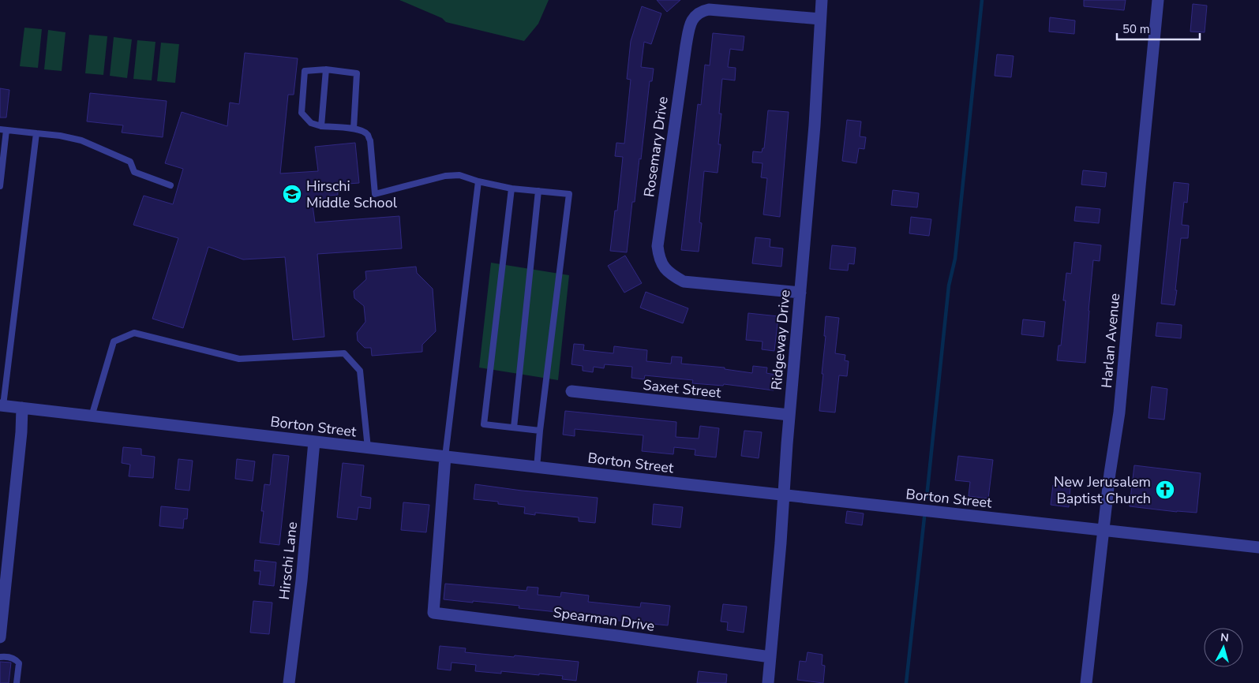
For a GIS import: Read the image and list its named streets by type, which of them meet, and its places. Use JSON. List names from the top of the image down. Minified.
{"streets":{"street":["Rosemary Drive","Ridgeway Drive","Harlan Avenue","Saxet Street","Borton Street","Hirschi Lane","Spearman Drive"]},"crossings":[["Rosemary Drive","Ridgeway Drive"],["Ridgeway Drive","Saxet Street"],["Ridgeway Drive","Borton Street"],["Ridgeway Drive","Spearman Drive"],["Harlan Avenue","Borton Street"],["Borton Street","Hirschi Lane"],["Borton Street","Spearman Drive"]],"places":{"school or university":["Hirschi Middle School"],"church":["New Jerusalem Baptist Church"]},"scale_bar":"50 m","north":"top"}
